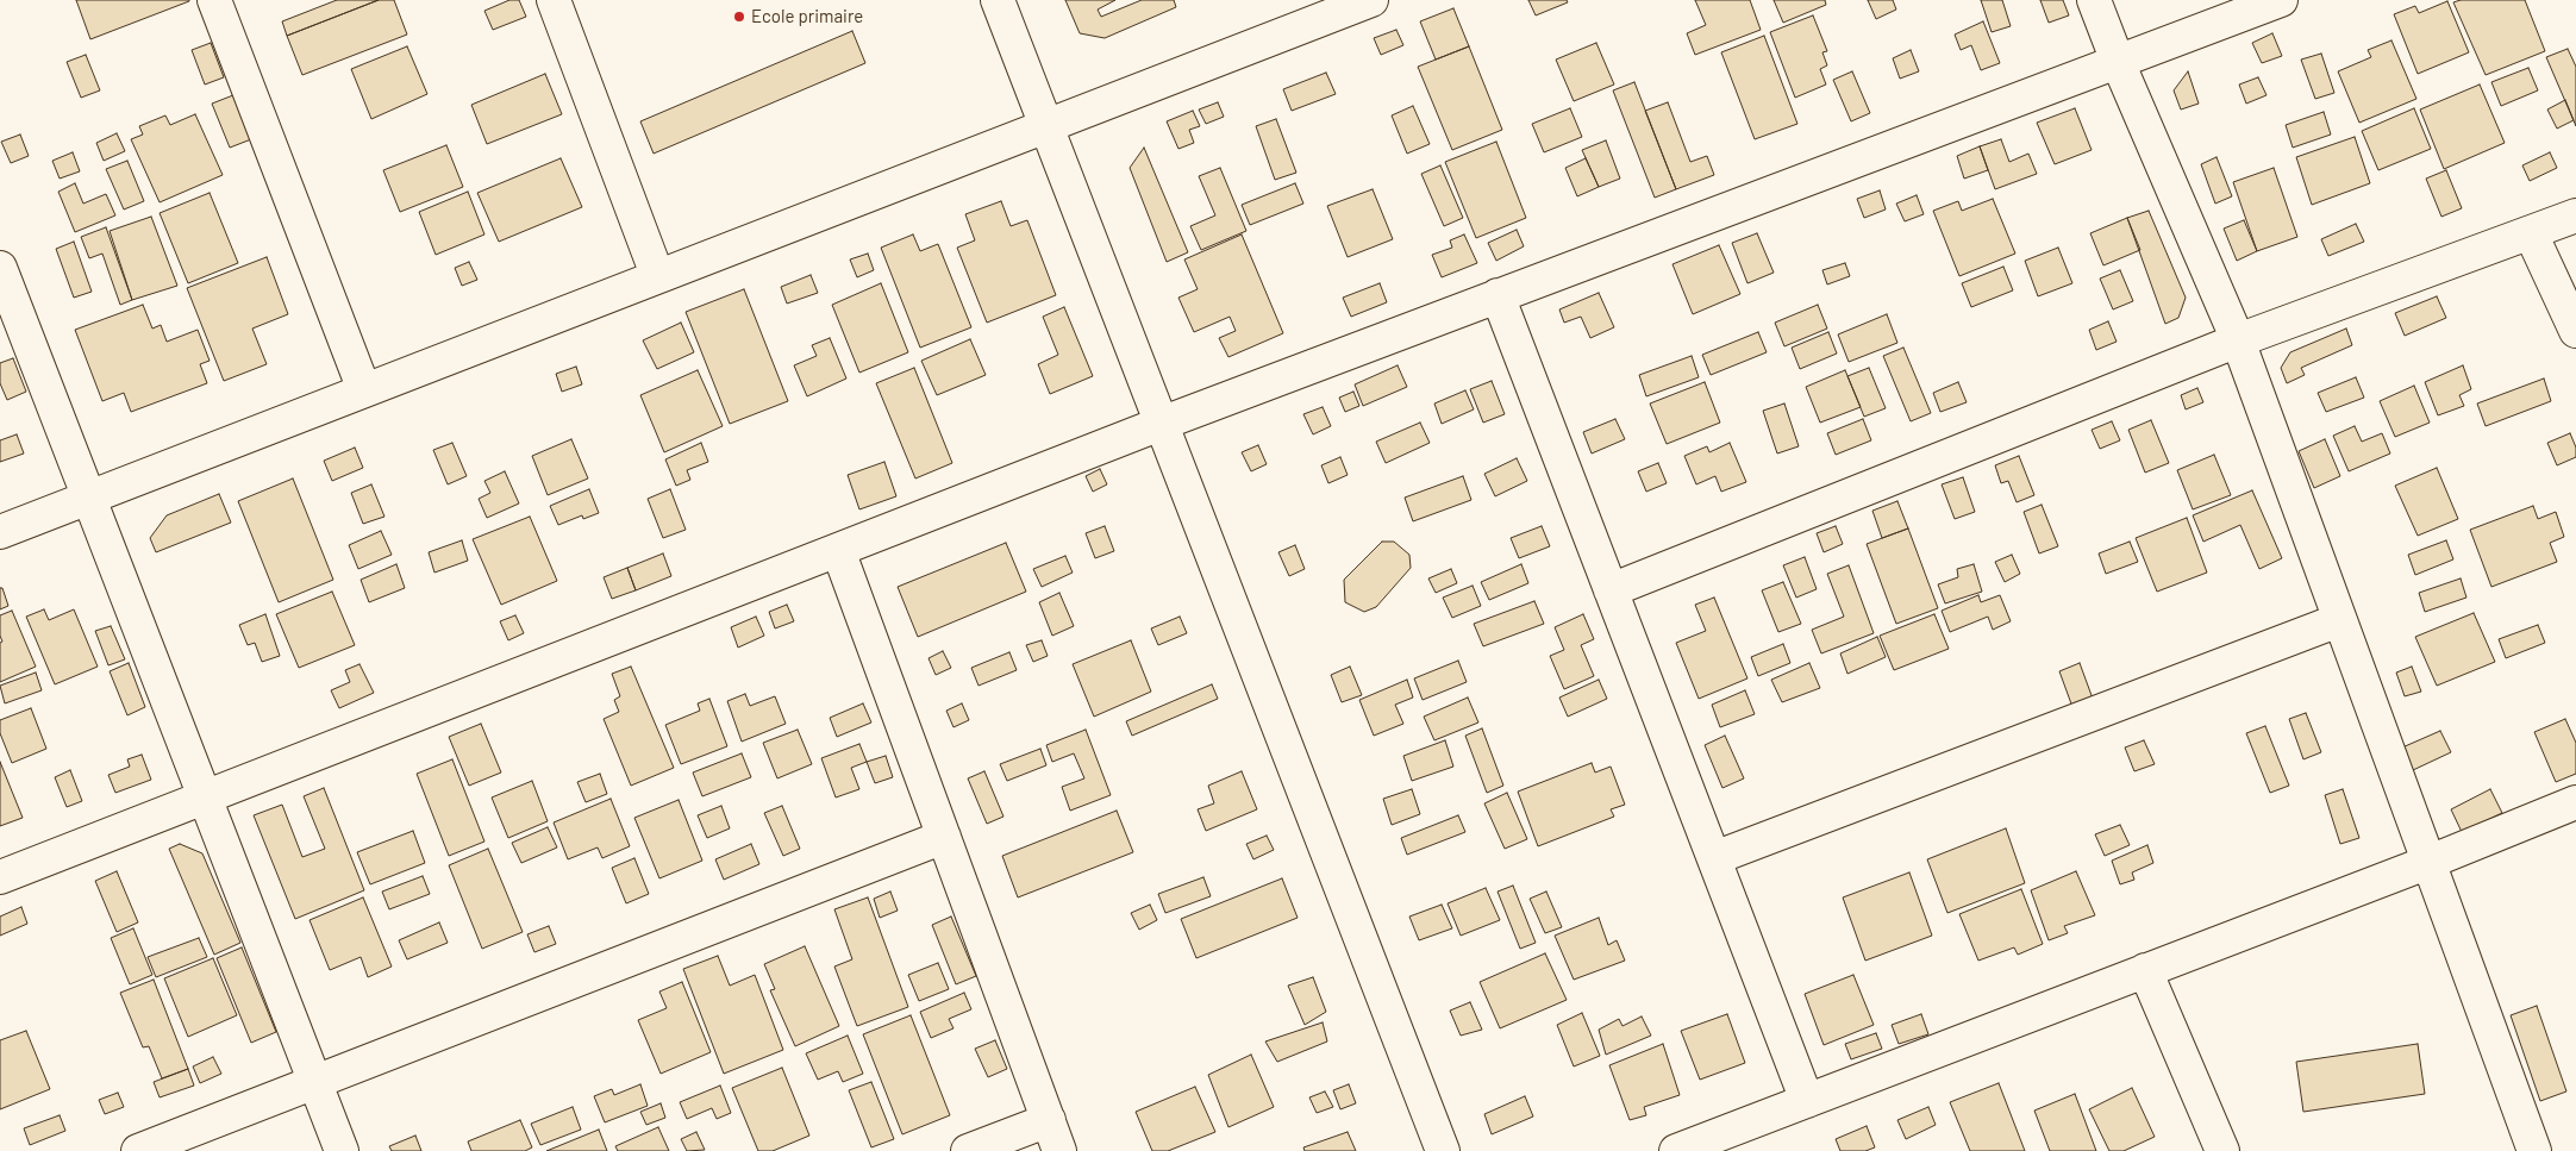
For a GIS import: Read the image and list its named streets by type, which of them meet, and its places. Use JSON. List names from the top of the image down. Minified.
{"places":["Ecole primaire"]}
